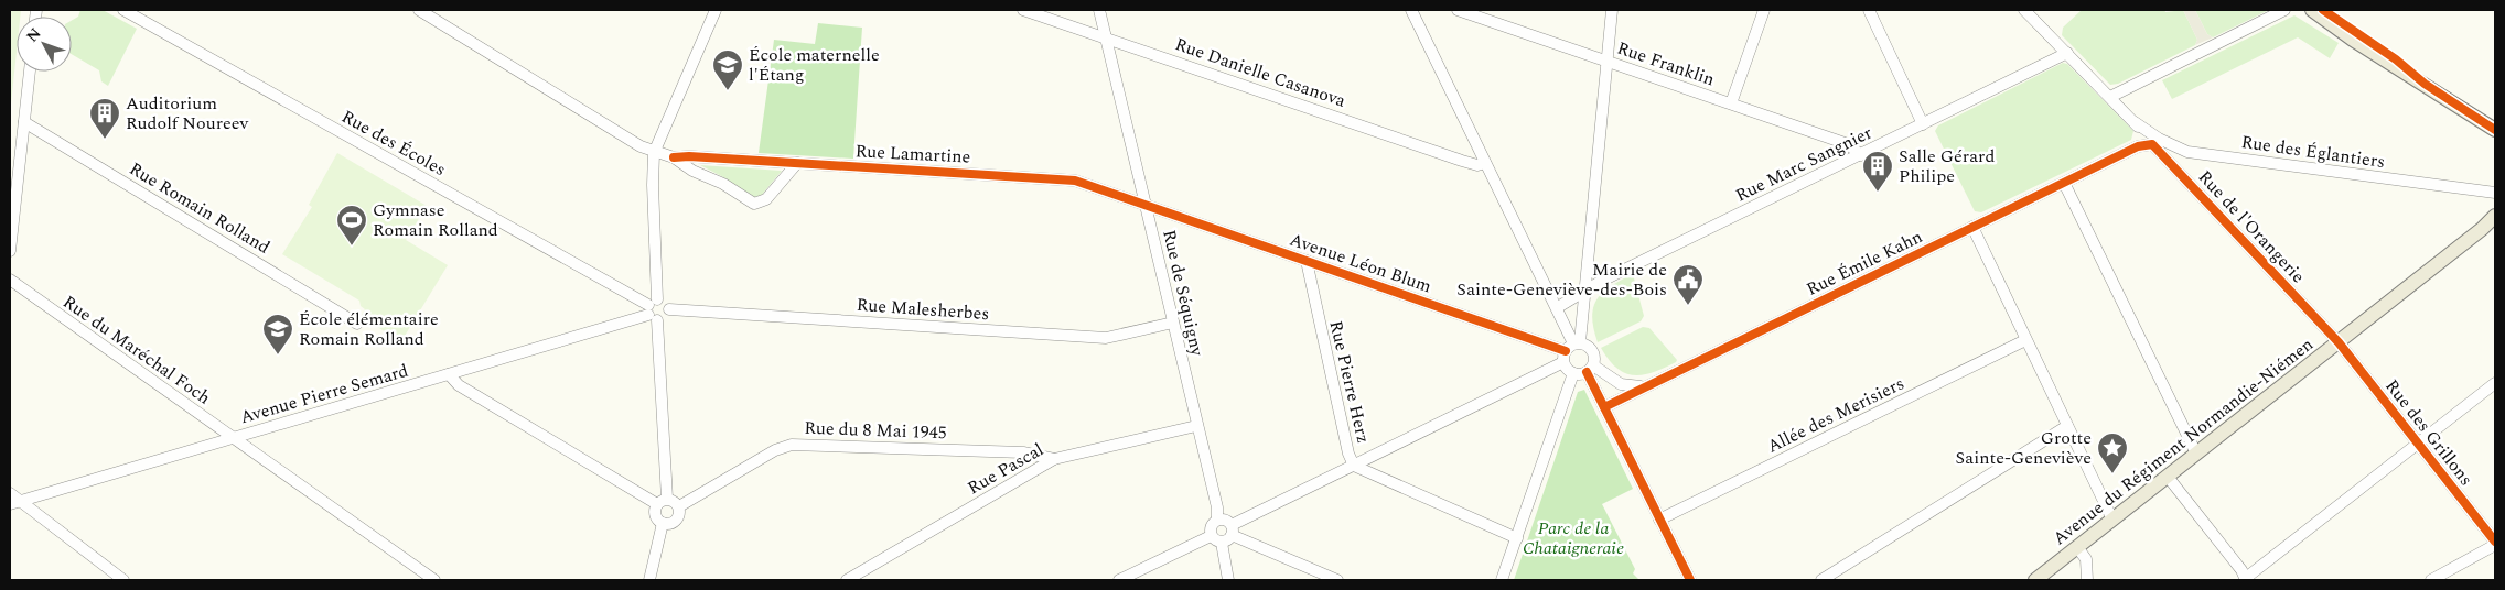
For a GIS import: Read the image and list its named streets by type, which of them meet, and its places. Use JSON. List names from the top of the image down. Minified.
{"streets":{"main road":["Avenue du Régiment Normandie-Niémen"],"street":["Rue Franklin","Rue Danielle Casanova","Rue des Écoles","Rue des Églantiers","Rue Lamartine","Rue Marc Sangnier","Rue Romain Rolland","Rue de l'Orangerie","Avenue Léon Blum","Rue Émile Kahn","Rue de Séquigny","Rue Malesherbes","Rue du Maréchal Foch","Rue Pierre Herz","Avenue Pierre Semard","Allée des Merisiers","Rue du 8 Mai 1945","Rue des Grillons","Rue Pascal"]},"crossings":[["Rue Franklin","Rue Marc Sangnier"],["Rue Danielle Casanova","Rue de Séquigny"],["Rue des Écoles","Rue Malesherbes"],["Rue des Écoles","Avenue Pierre Semard"],["Rue Lamartine","Avenue Léon Blum"],["Rue Lamartine","Rue de Séquigny"],["Rue de l'Orangerie","Rue Émile Kahn"],["Rue de l'Orangerie","Rue des Grillons"],["Rue de l'Orangerie","Avenue du Régiment Normandie-Niémen"],["Avenue Léon Blum","Rue de Séquigny"],["Avenue Léon Blum","Rue Pierre Herz"],["Rue de Séquigny","Rue Malesherbes"],["Rue de Séquigny","Rue Pascal"],["Rue du Maréchal Foch","Avenue Pierre Semard"],["Rue du 8 Mai 1945","Rue Pascal"],["Rue des Grillons","Avenue du Régiment Normandie-Niémen"]],"parks":["Parc de la Chataigneraie"],"places":{"school or university":["École maternelle l'Étang","École élémentaire Romain Rolland"],"building":["Auditorium Rudolf Noureev","Salle Gérard Philipe"],"sports":["Gymnase Romain Rolland"],"public building":["Mairie de Sainte-Geneviève-des-Bois"],"place":["Grotte Sainte-Geneviève"]},"north":"top left"}
